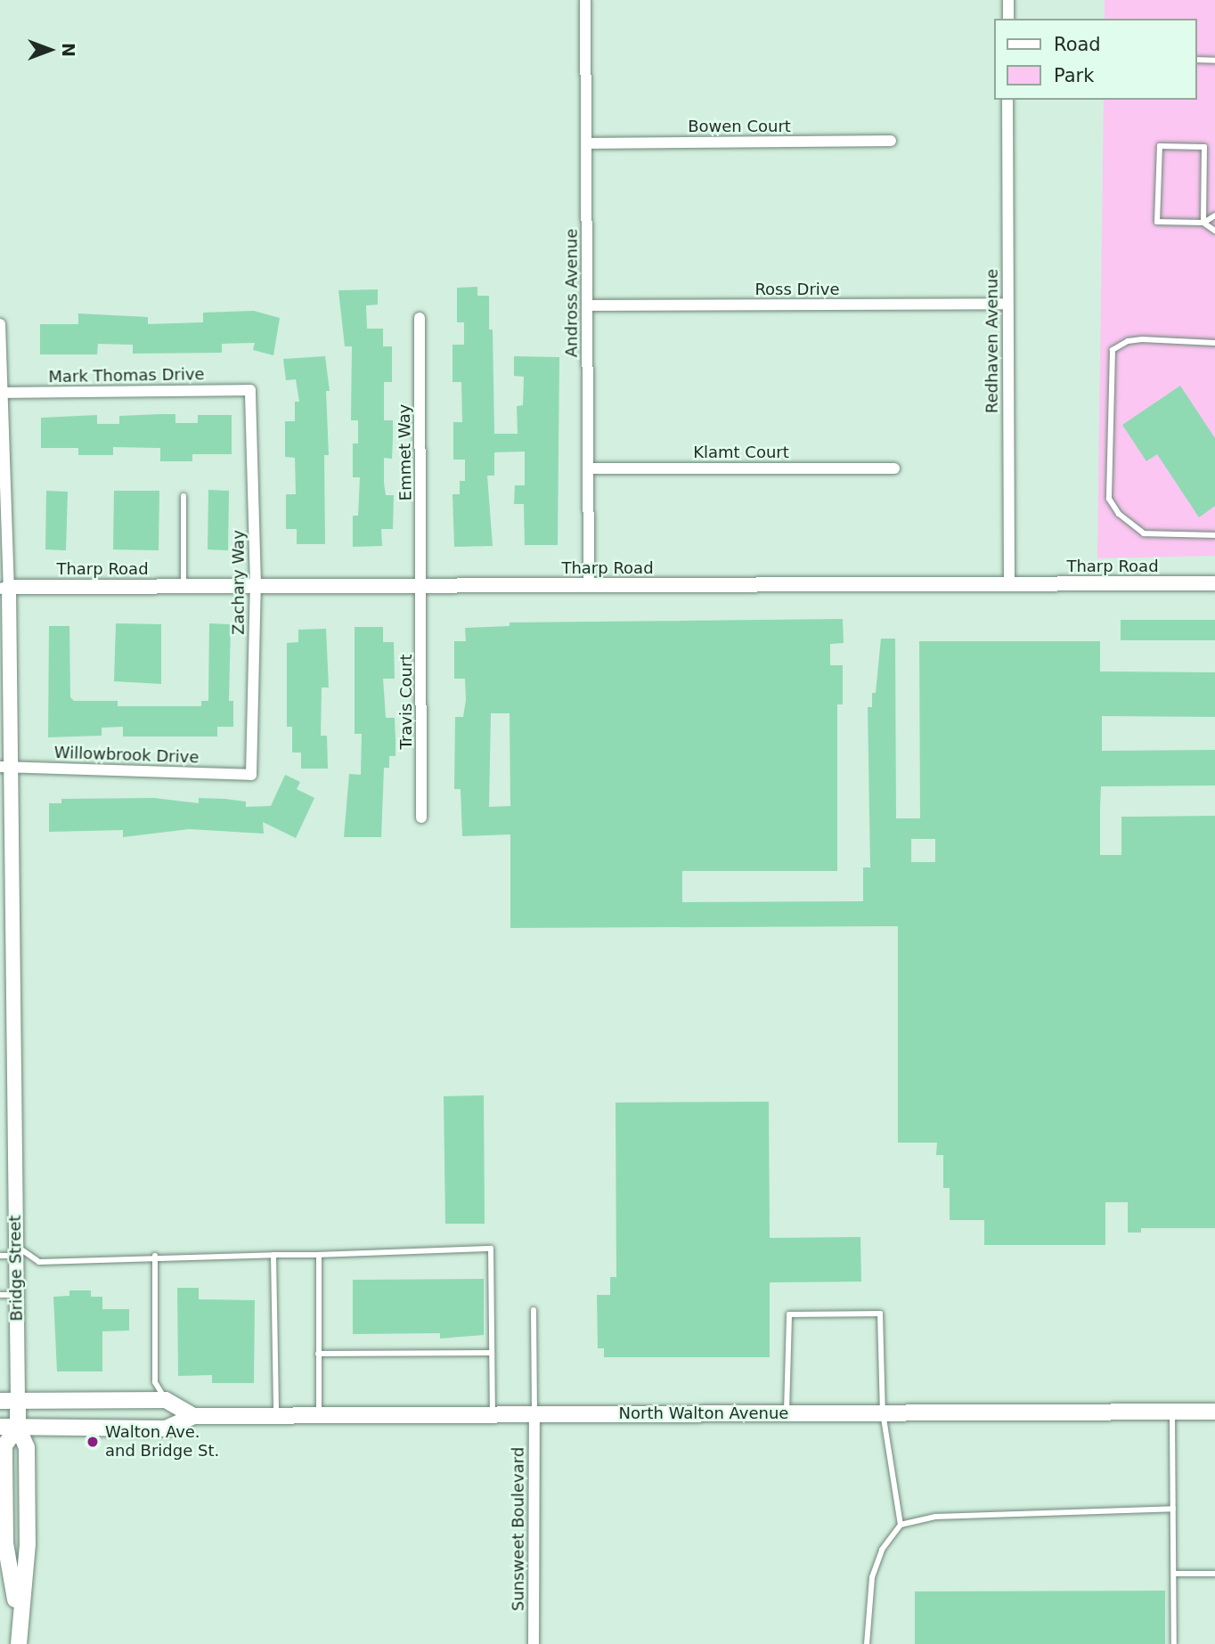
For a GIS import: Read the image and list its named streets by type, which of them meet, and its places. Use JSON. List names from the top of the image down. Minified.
{"streets":{"main road":["Bridge Street","North Walton Avenue"],"street":["Bowen Court","Ross Drive","Andross Avenue","Redhaven Avenue","Mark Thomas Drive","Emmet Way","Klamt Court","Tharp Road","Zachary Way","Travis Court","Willowbrook Drive","Sunsweet Boulevard"]},"crossings":[["Bowen Court","Andross Avenue"],["Ross Drive","Andross Avenue"],["Ross Drive","Redhaven Avenue"],["Andross Avenue","Klamt Court"],["Andross Avenue","Tharp Road"],["Redhaven Avenue","Tharp Road"],["Mark Thomas Drive","Zachary Way"],["Mark Thomas Drive","Bridge Street"],["Emmet Way","Tharp Road"],["Emmet Way","Travis Court"],["Tharp Road","Zachary Way"],["Tharp Road","Travis Court"],["Tharp Road","Bridge Street"],["Zachary Way","Willowbrook Drive"],["Willowbrook Drive","Bridge Street"],["Bridge Street","North Walton Avenue"],["North Walton Avenue","Sunsweet Boulevard"]],"places":["Walton Ave. and Bridge St."],"legend":["Road","Park"],"north":"right"}
